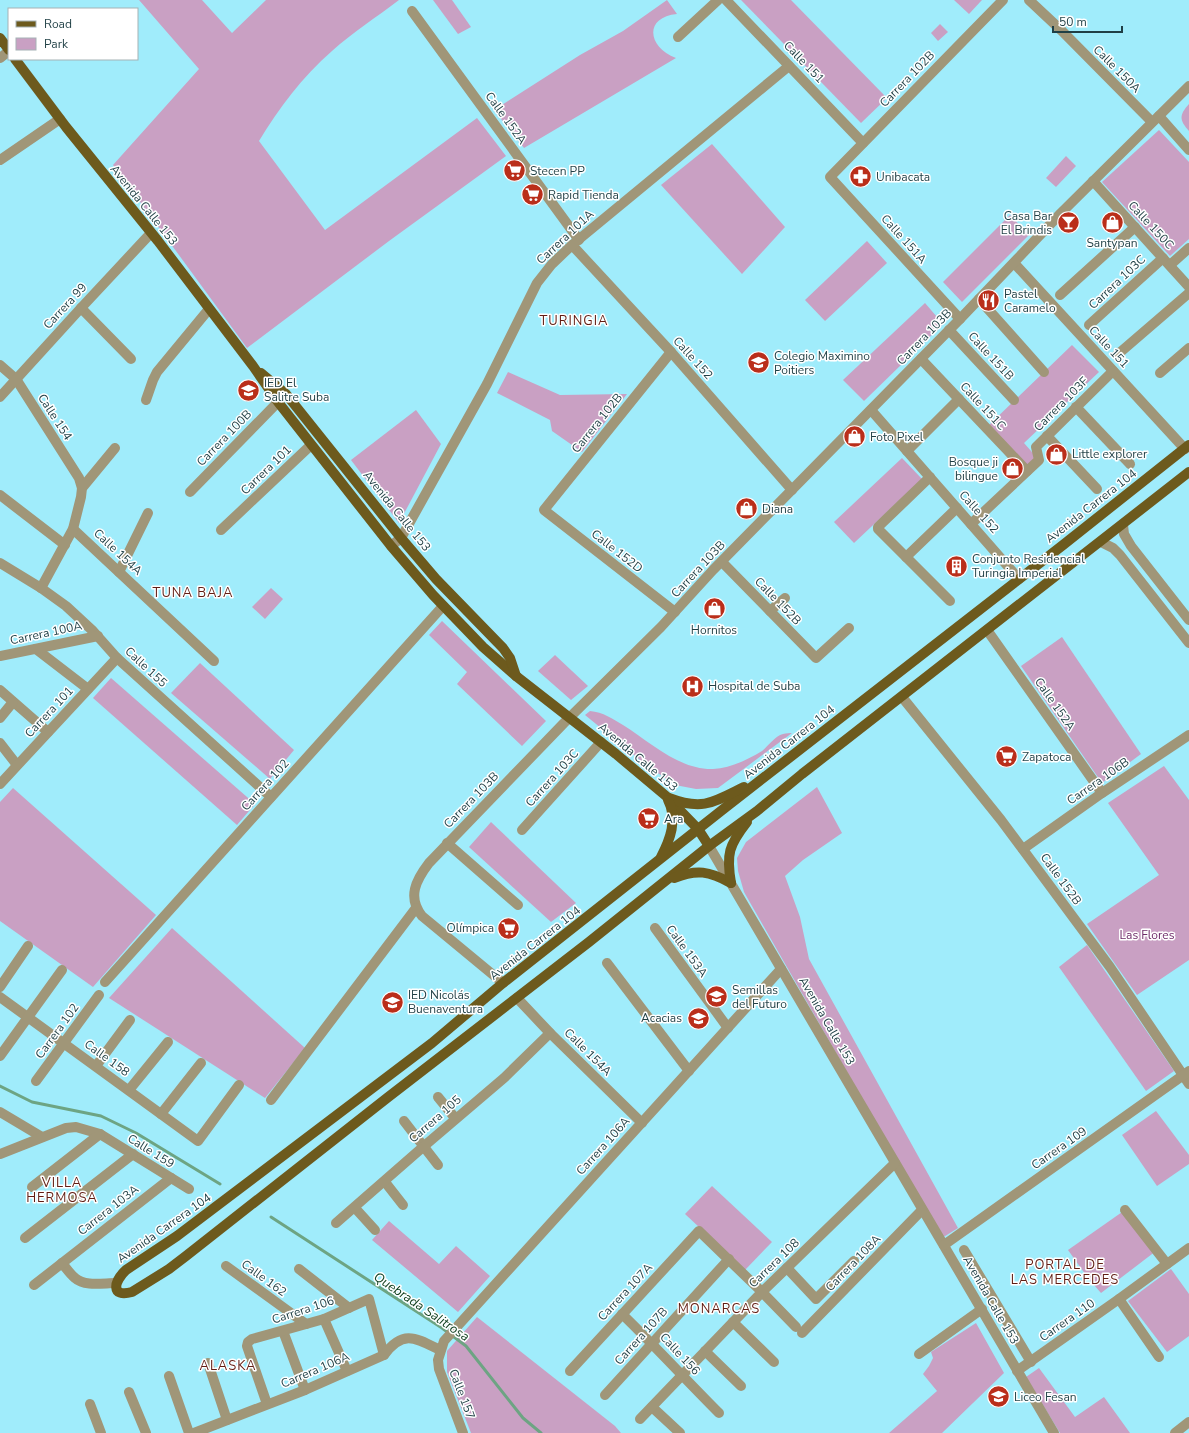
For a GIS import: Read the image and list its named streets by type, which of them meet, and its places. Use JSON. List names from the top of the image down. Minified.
{"streets":{"main road":["Avenida Calle 153","Avenida Carrera 104"],"street":["Calle 151","Calle 150A","Carrera 102B","Calle 152A","Calle 150C","Carrera 101A","Calle 151A","Carrera 103C","Carrera 99","Carrera 103B","Calle 151B","Calle 152","Carrera 103F","Calle 151C","Calle 154","Carrera 100B","Carrera 101","Calle 152D","Calle 154A","Calle 152B","Carrera 100A","Calle 155","Carrera 106B","Carrera 102","Calle 153A","Calle 158","Carrera 105","Carrera 106A","Carrera 109","Calle 159","Carrera 103A","Carrera 108","Carrera 108A","Calle 162","Carrera 107A","Carrera 106","Carrera 110","Carrera 107B","Calle 156","Calle 157"]},"crossings":[["Calle 151","Carrera 102B"],["Calle 151","Carrera 101A"],["Calle 151","Carrera 103B"],["Calle 151","Carrera 103F"],["Calle 151","Avenida Carrera 104"],["Calle 150A","Carrera 103B"],["Carrera 102B","Calle 151A"],["Carrera 102B","Calle 152"],["Carrera 102B","Calle 152D"],["Calle 152A","Carrera 101A"],["Calle 152A","Calle 152"],["Calle 152A","Carrera 106B"],["Avenida Calle 153","Carrera 101A"],["Avenida Calle 153","Carrera 103C"],["Avenida Calle 153","Carrera 99"],["Avenida Calle 153","Carrera 103B"],["Avenida Calle 153","Carrera 100B"],["Avenida Calle 153","Carrera 101"],["Avenida Calle 153","Avenida Carrera 104"],["Avenida Calle 153","Carrera 102"],["Avenida Calle 153","Carrera 106A"],["Avenida Calle 153","Carrera 109"],["Avenida Calle 153","Carrera 108"],["Avenida Calle 153","Carrera 108A"],["Avenida Calle 153","Carrera 110"],["Calle 150C","Carrera 103C"],["Calle 150C","Carrera 103B"],["Carrera 101A","Calle 152"],["Calle 151A","Carrera 103B"],["Carrera 99","Calle 154"],["Carrera 103B","Calle 151B"],["Carrera 103B","Calle 152"],["Carrera 103B","Calle 151C"],["Carrera 103B","Calle 152D"],["Carrera 103B","Calle 152B"],["Calle 152","Carrera 103F"],["Calle 152","Avenida Carrera 104"],["Carrera 103F","Calle 151C"],["Carrera 101","Calle 155"],["Calle 154A","Carrera 105"],["Calle 154A","Carrera 106A"],["Calle 152B","Carrera 106B"],["Calle 152B","Carrera 109"],["Carrera 100A","Calle 155"],["Calle 155","Carrera 102"],["Carrera 102","Calle 158"],["Calle 153A","Carrera 106A"],["Carrera 106A","Carrera 106"],["Carrera 106A","Calle 157"],["Calle 159","Carrera 103A"],["Carrera 108","Carrera 108A"],["Carrera 108","Calle 156"],["Calle 162","Carrera 106"],["Carrera 107A","Carrera 107B"],["Carrera 107A","Calle 156"],["Carrera 107B","Calle 156"]],"districts":["TURINGIA","TUNA BAJA","VILLA HERMOSA","PORTAL DE LAS MERCEDES","MONARCAS","ALASKA"],"water":["Quebrada Salitrosa"],"parks":["Las Flores"],"places":{"supermarket":["Stecen PP","Rapid Tienda","Zapatoca","Ara","Olímpica"],"pharmacy":["Unibacata"],"shop":["Santypan","Foto Pixel","Little explorer","Bosque ji bilingue","Diana","Hornitos"],"bar":["Casa Bar El Brindis"],"restaurant":["Pastel Caramelo"],"school or university":["Colegio Maximino Poitiers","IED El Salitre Suba","Semillas del Futuro","IED Nicolás Buenaventura","Acacias","Liceo Fesan"],"building":["Conjunto Residencial Turingia Imperial"],"hospital":["Hospital de Suba"]},"legend":["Road","Park"],"scale_bar":"50 m"}
